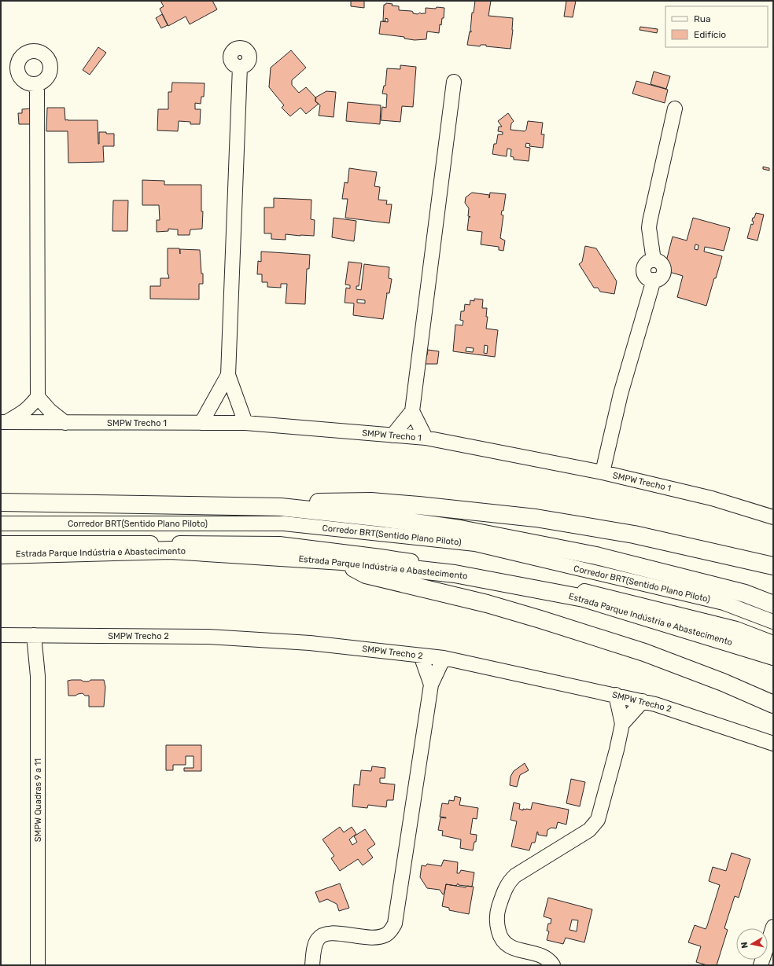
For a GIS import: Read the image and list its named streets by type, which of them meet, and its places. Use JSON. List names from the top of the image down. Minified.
{"streets":{"highway":["Estrada Parque Indústria e Abastecimento"],"street":["SMPW Trecho 1","Corredor BRT(Sentido Plano Piloto)","SMPW Trecho 2","SMPW Quadras 9 a 11"]},"crossings":[["SMPW Trecho 2","SMPW Quadras 9 a 11"]],"legend":["Rua","Edifício"],"north":"left"}
